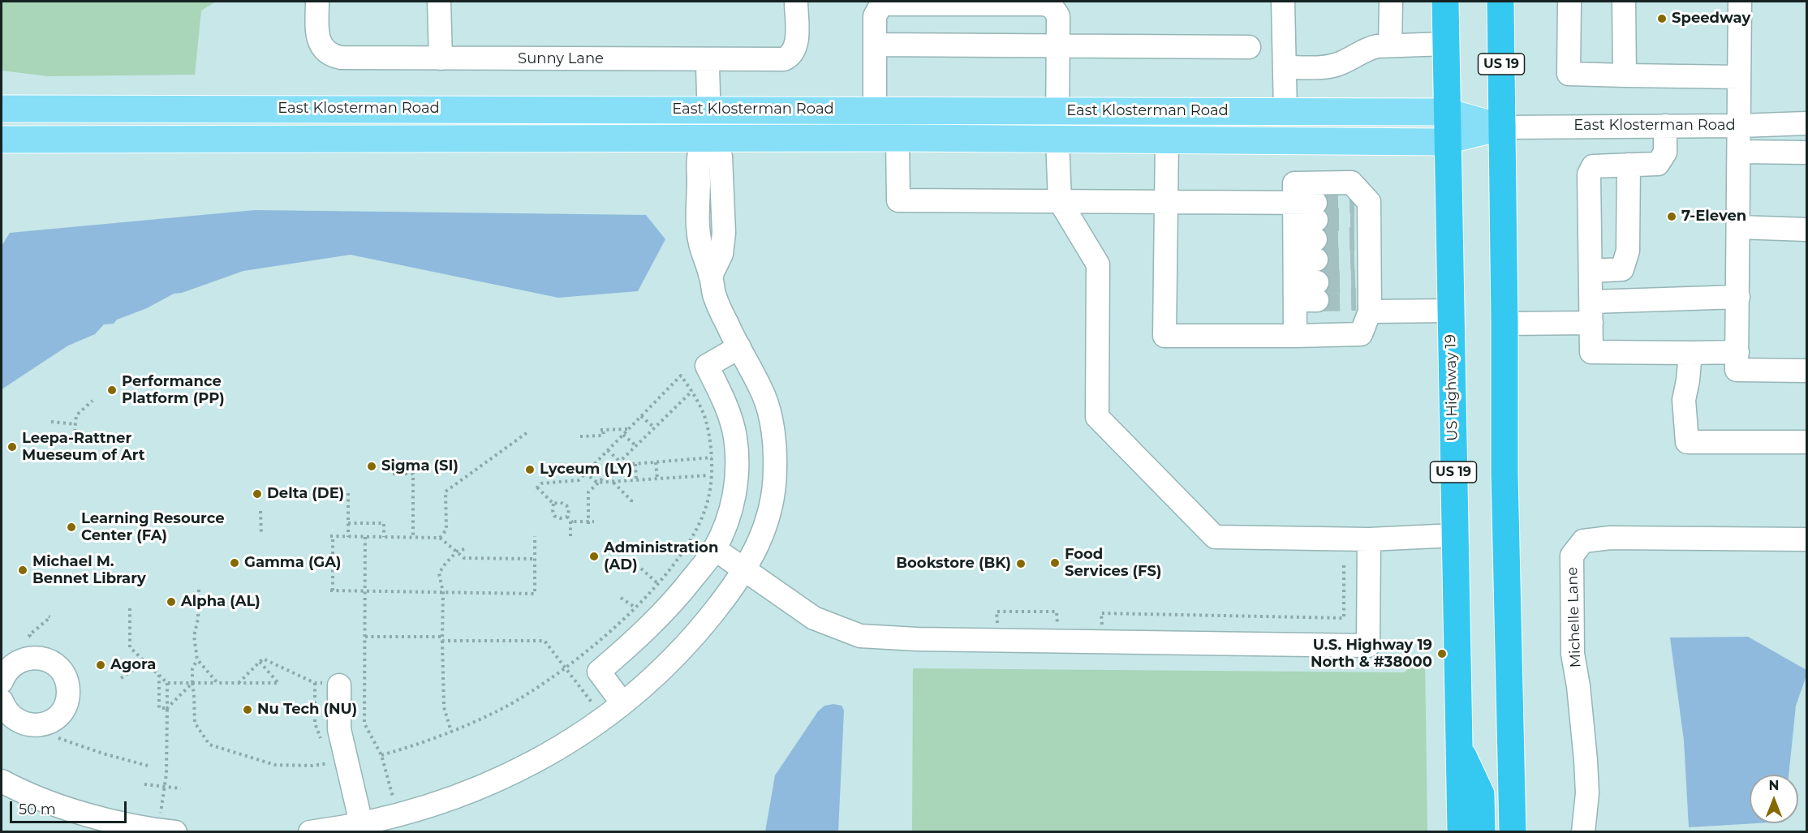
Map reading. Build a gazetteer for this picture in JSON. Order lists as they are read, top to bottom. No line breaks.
{"streets":{"highway":["US 19","US Highway 19"],"main road":["East Klosterman Road"],"street":["Sunny Lane","Michelle Lane"]},"crossings":[["US 19","East Klosterman Road"],["East Klosterman Road","US Highway 19"]],"places":["Speedway","7-Eleven","Performance Platform (PP)","Leepa-Rattner Mueseum of Art","Sigma (SI)","Lyceum (LY)","Delta (DE)","Learning Resource Center (FA)","Administration (AD)","Gamma (GA)","Food Services (FS)","Bookstore (BK)","Michael M. Bennet Library","Alpha (AL)","U.S. Highway 19 North & #38000","Agora","Nu Tech (NU)"],"scale_bar":"50 m","north":"top"}
